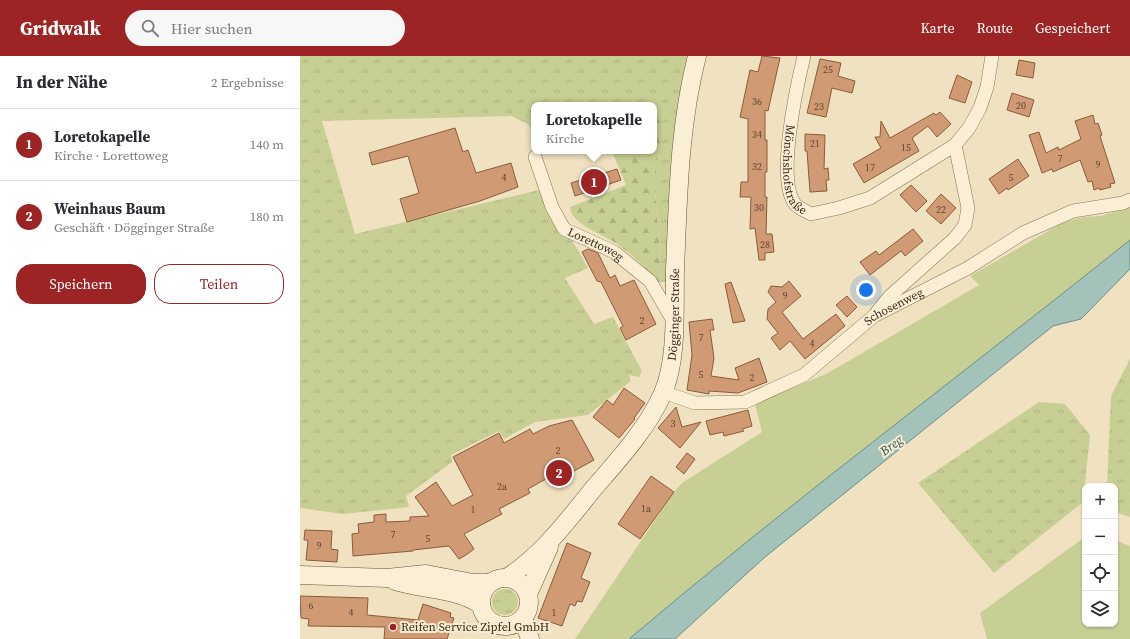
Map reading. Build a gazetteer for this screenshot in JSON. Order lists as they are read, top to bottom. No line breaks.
{"streets":{"main road":["Dögginger Straße"],"street":["Mönchshofstraße","Lorettoweg","Schosenweg"]},"crossings":[["Lorettoweg","Dögginger Straße"],["Schosenweg","Dögginger Straße"]],"water":["Breg"],"places":["Reifen Service Zipfel GmbH"],"house_numbers":["25","36","20","23","34","21","15","7","9","32","17","4","5","30","22","28","9","2","7","4","5","2","3","2","2a","1a","1","7","5","9","6","4","1"],"page":{"header":"Gridwalk","search":"Hier suchen","nav":["Karte","Route","Gespeichert"],"heading":["In der Nähe","2 Ergebnisse"],"popup":["Loretokapelle","Kirche"],"list":[{"mark":"1","name":"Loretokapelle","note":"Kirche · Lorettoweg","value":"140 m"},{"mark":"2","name":"Weinhaus Baum","note":"Geschäft · Dögginger Straße","value":"180 m"}],"pins":["1","2"],"buttons":["Speichern","Teilen"],"map_buttons":["+","−"]}}
